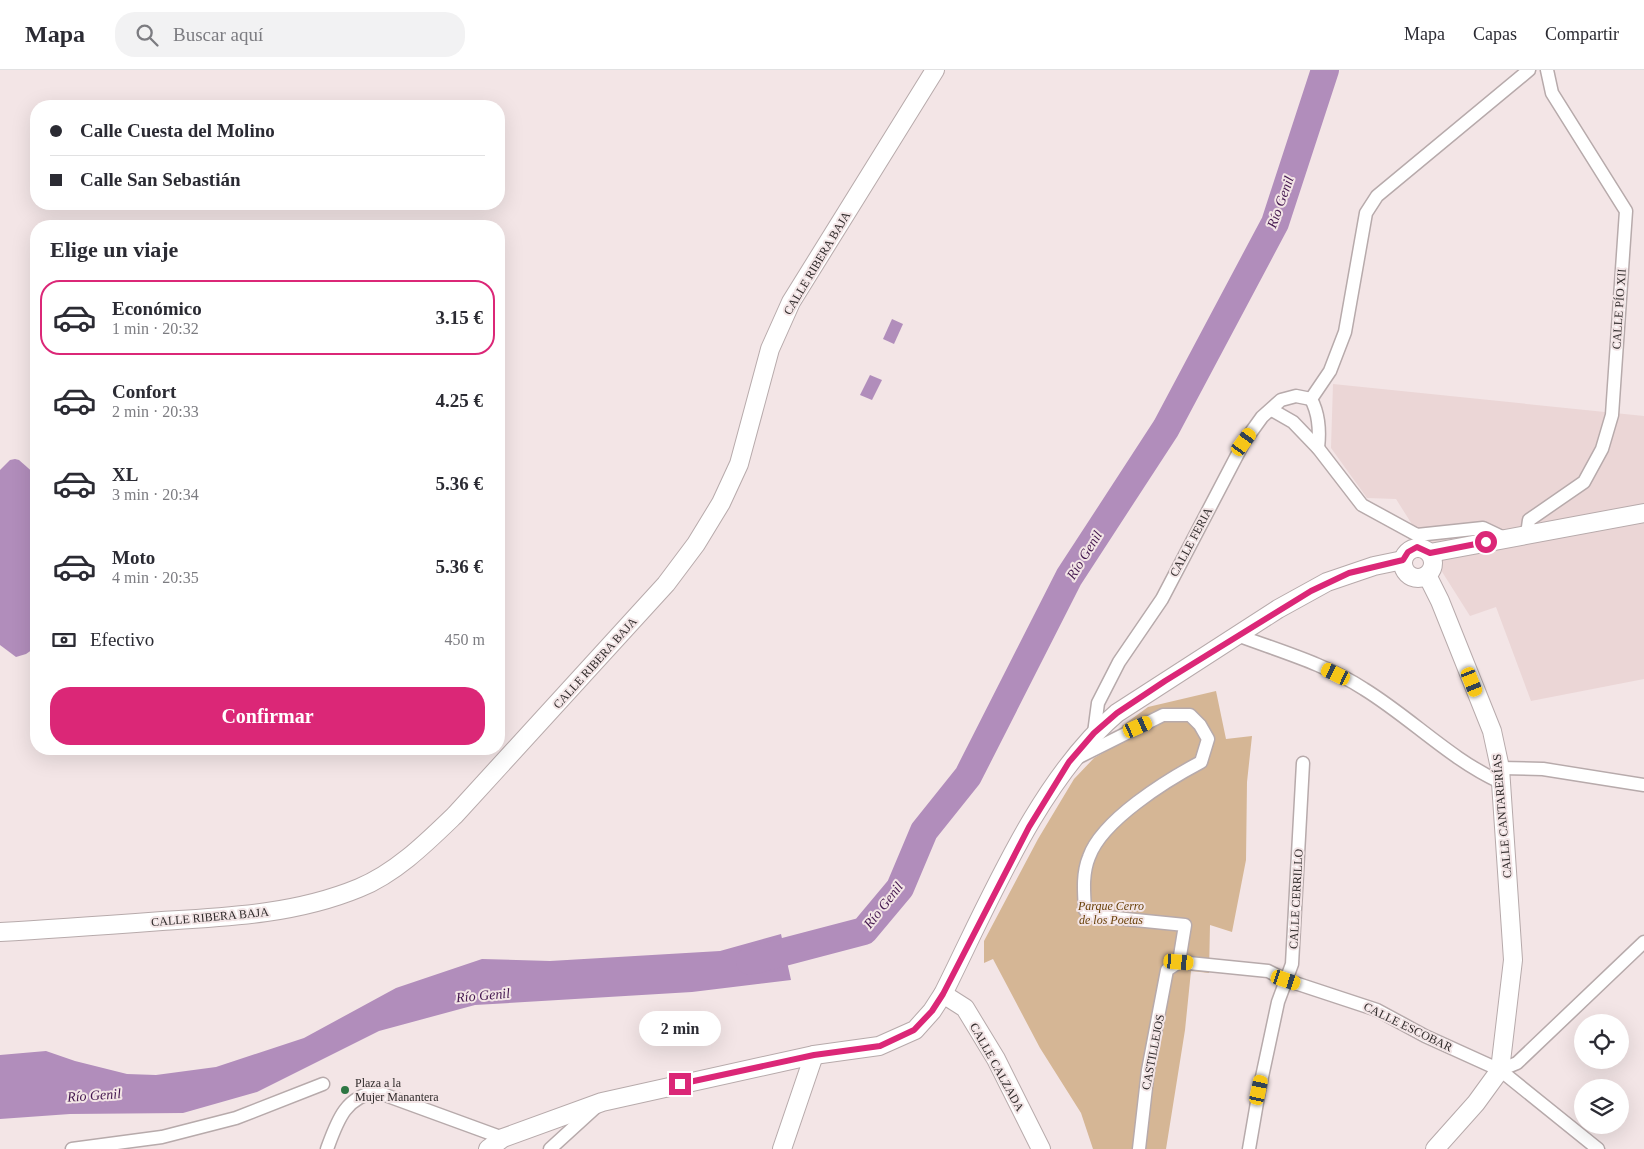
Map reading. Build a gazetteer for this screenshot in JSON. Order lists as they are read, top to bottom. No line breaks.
{"streets":{"street":["CALLE RIBERA BAJA","CALLE PÍO XII","CALLE FERIA","CALLE CANTARERÍAS","CALLE CERRILLO","CALLE ESCOBAR","CASTILLEJOS","CALLE CALZADA"]},"crossings":[["CALLE CANTARERÍAS","CALLE ESCOBAR"],["CALLE CERRILLO","CALLE ESCOBAR"],["CALLE ESCOBAR","CASTILLEJOS"]],"water":["Río Genil"],"parks":["Parque Cerro de los Poetas"],"places":["Plaza a la Mujer Manantera"],"page":{"header":"Mapa","search":"Buscar aquí","nav":["Mapa","Capas","Compartir"],"banner":["Calle Cuesta del Molino","Calle San Sebastián"],"heading":"Elige un viaje","list":[{"name":"Económico","note":"1 min · 20:32","value":"3.15 €"},{"name":"Confort","note":"2 min · 20:33","value":"4.25 €"},{"name":"XL","note":"3 min · 20:34","value":"5.36 €"},{"name":"Moto","note":"4 min · 20:35","value":"5.36 €"}],"pay":["Efectivo","450 m"],"buttons":"Confirmar","bubble":"2 min"}}
